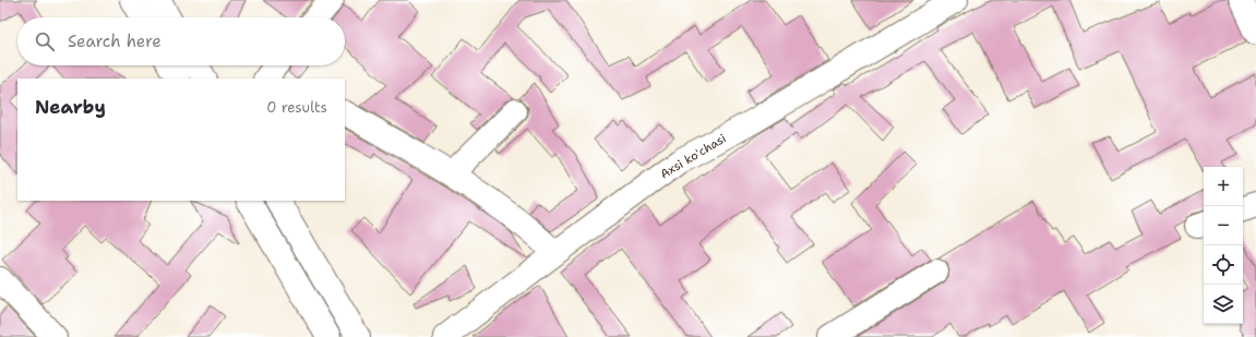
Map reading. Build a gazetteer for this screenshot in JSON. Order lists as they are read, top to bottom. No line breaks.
{"streets":{"main road":["Axsi koʻchasi"]},"page":{"search":"Search here","heading":["Nearby","0 results"],"map_buttons":["+","−"]}}
